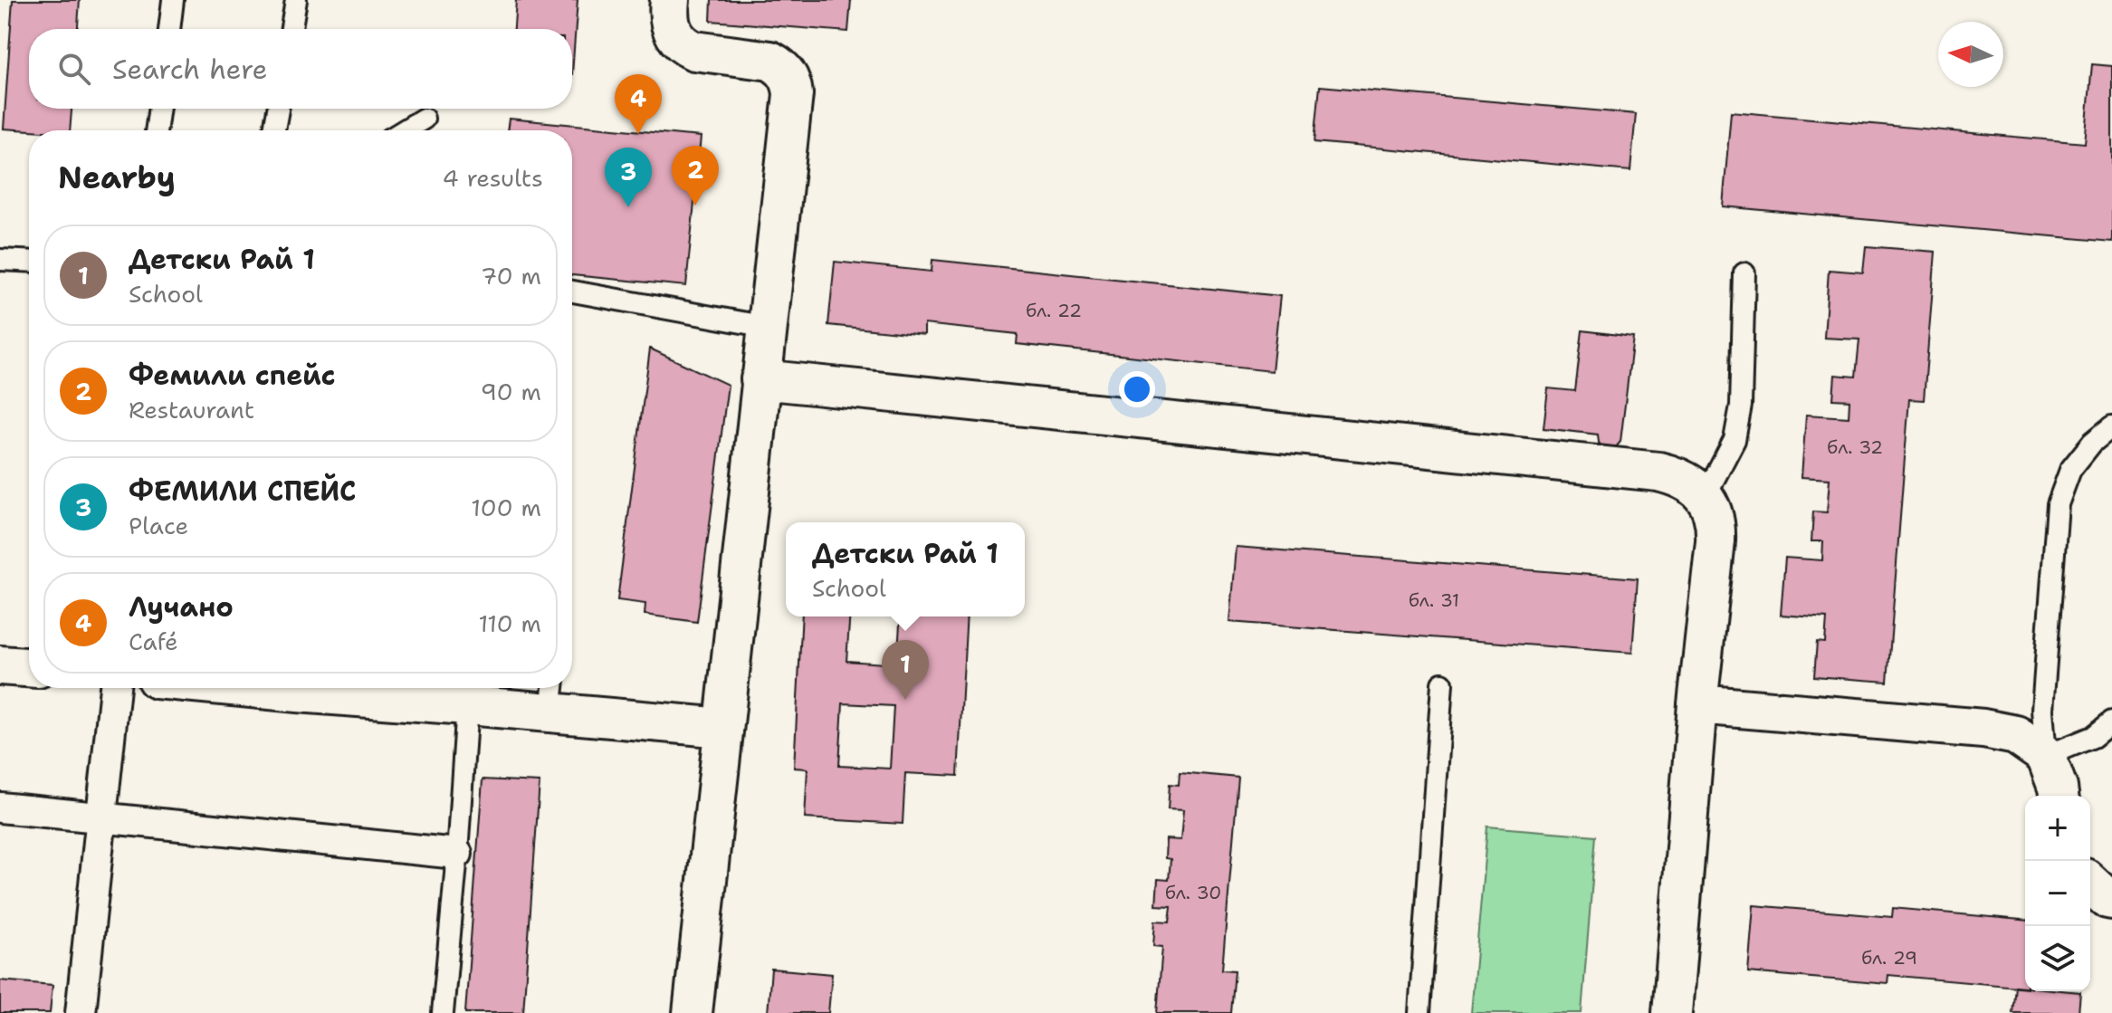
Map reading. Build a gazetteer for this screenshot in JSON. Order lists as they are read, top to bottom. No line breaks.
{"house_numbers":["бл. 22","бл. 32","бл. 31","бл. 30","бл. 29"],"north":"left","page":{"search":"Search here","pins":["4","2","3","1"],"heading":["Nearby","4 results"],"list":[{"mark":"1","name":"Детски Рай 1","note":"School","value":"70 m"},{"mark":"2","name":"Фемили спейс","note":"Restaurant","value":"90 m"},{"mark":"3","name":"ФЕМИЛИ СПЕЙС","note":"Place","value":"100 m"},{"mark":"4","name":"Лучано","note":"Café","value":"110 m"}],"popup":["Детски Рай 1","School"],"map_buttons":["+","−"]}}
